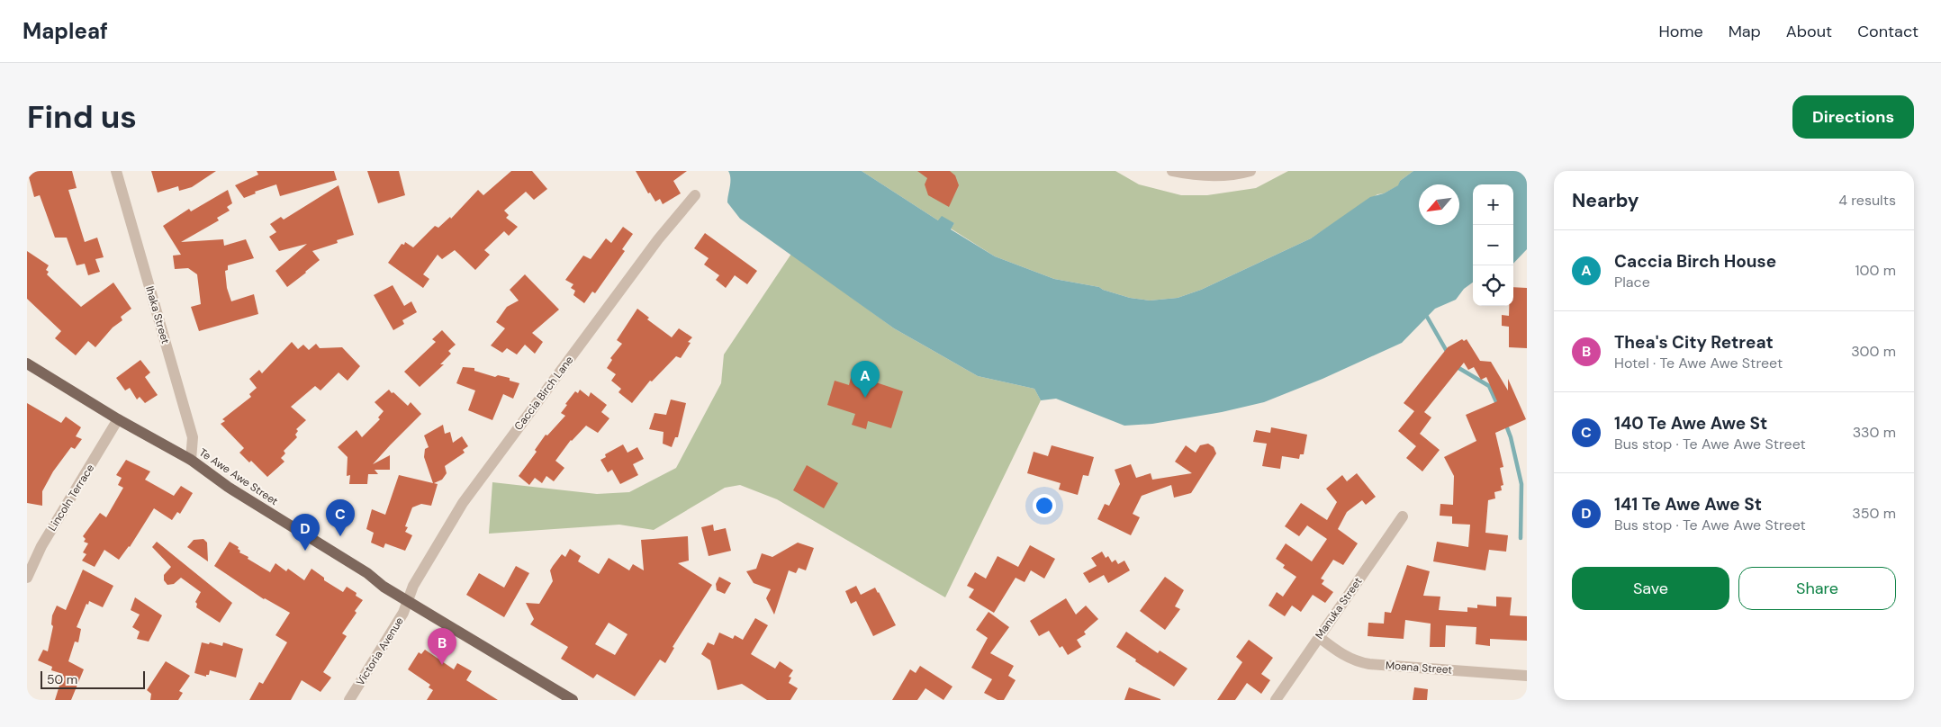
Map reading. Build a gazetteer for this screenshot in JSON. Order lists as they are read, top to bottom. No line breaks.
{"streets":{"main road":["Te Awe Awe Street"],"street":["Ihaka Street","Caccia Birch Lane","Lincoln Terrace","Manuka Street","Victoria Avenue","Moana Street"]},"crossings":[["Ihaka Street","Te Awe Awe Street"],["Caccia Birch Lane","Te Awe Awe Street"],["Caccia Birch Lane","Victoria Avenue"],["Te Awe Awe Street","Lincoln Terrace"],["Te Awe Awe Street","Victoria Avenue"],["Manuka Street","Moana Street"]],"scale_bar":"50 m","north":"bottom left","page":{"header":"Mapleaf","nav":["Home","Map","About","Contact"],"buttons":["Directions",["Save","Share"]],"title":"Find us","heading":["Nearby","4 results"],"map_buttons":["+","−"],"list":[{"mark":"A","name":"Caccia Birch House","note":"Place","value":"100 m"},{"mark":"B","name":"Thea's City Retreat","note":"Hotel · Te Awe Awe Street","value":"300 m"},{"mark":"C","name":"140 Te Awe Awe St","note":"Bus stop · Te Awe Awe Street","value":"330 m"},{"mark":"D","name":"141 Te Awe Awe St","note":"Bus stop · Te Awe Awe Street","value":"350 m"}],"pins":["A","C","D","B"],"scale":"50 m"}}
